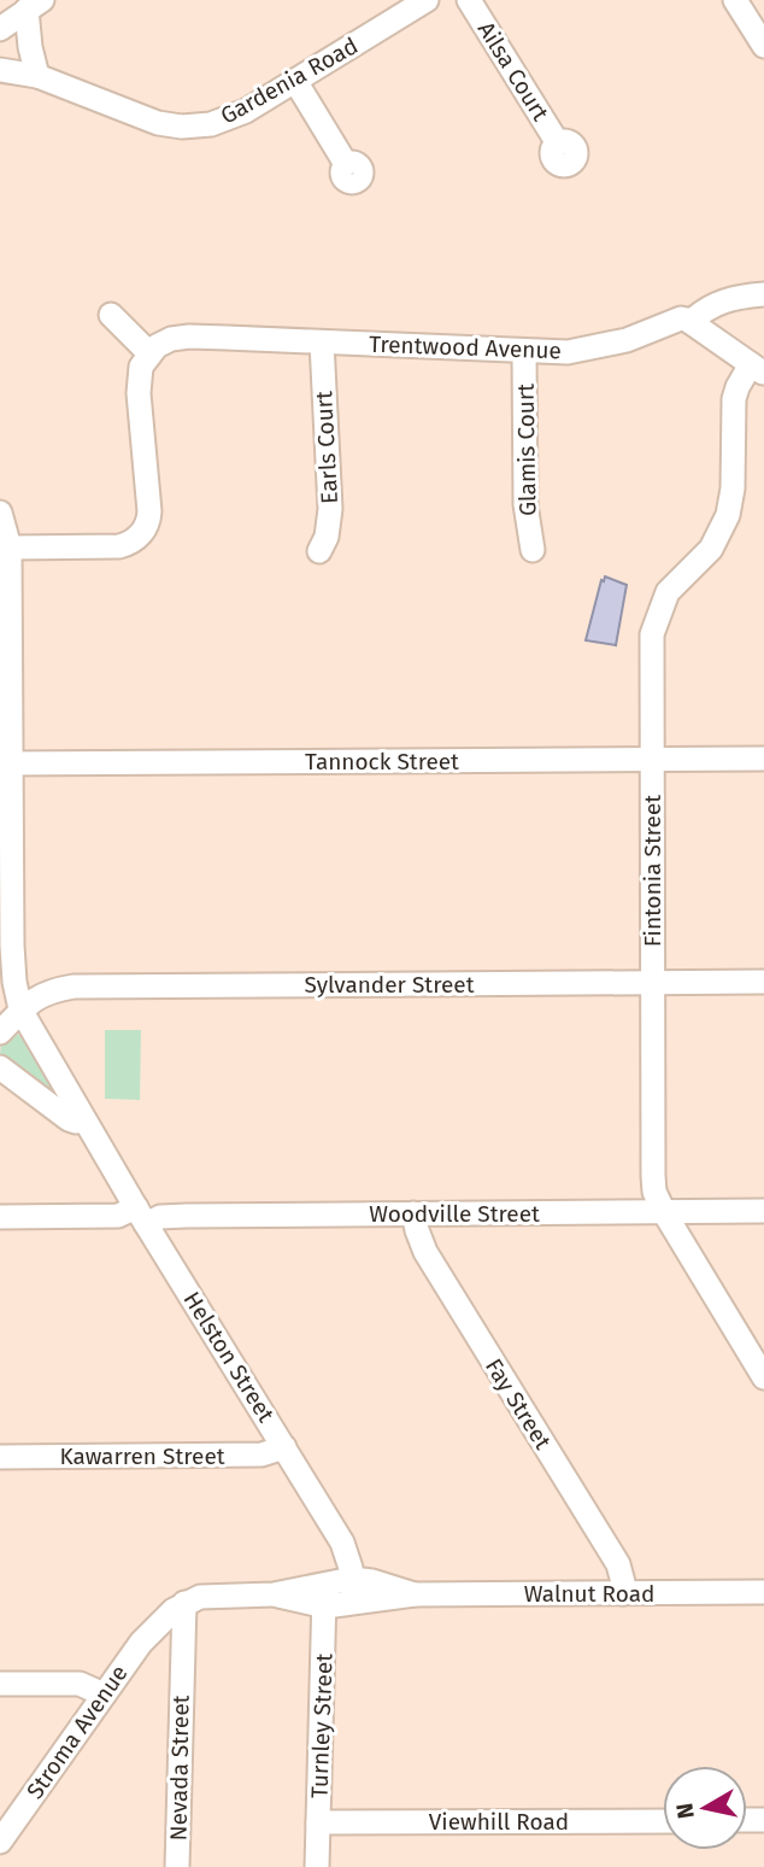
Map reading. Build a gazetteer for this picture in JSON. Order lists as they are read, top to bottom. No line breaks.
{"streets":{"street":["Ailsa Court","Gardenia Road","Trentwood Avenue","Earls Court","Glamis Court","Tannock Street","Fintonia Street","Sylvander Street","Woodville Street","Helston Street","Fay Street","Kawarren Street","Walnut Road","Turnley Street","Stroma Avenue","Nevada Street","Viewhill Road"]},"crossings":[["Trentwood Avenue","Earls Court"],["Trentwood Avenue","Glamis Court"],["Tannock Street","Fintonia Street"],["Tannock Street","Helston Street"],["Fintonia Street","Sylvander Street"],["Fintonia Street","Woodville Street"],["Sylvander Street","Helston Street"],["Woodville Street","Helston Street"],["Woodville Street","Fay Street"],["Helston Street","Kawarren Street"],["Helston Street","Walnut Road"],["Fay Street","Walnut Road"],["Walnut Road","Turnley Street"],["Walnut Road","Stroma Avenue"],["Walnut Road","Nevada Street"],["Turnley Street","Viewhill Road"],["Stroma Avenue","Nevada Street"]],"north":"left"}
